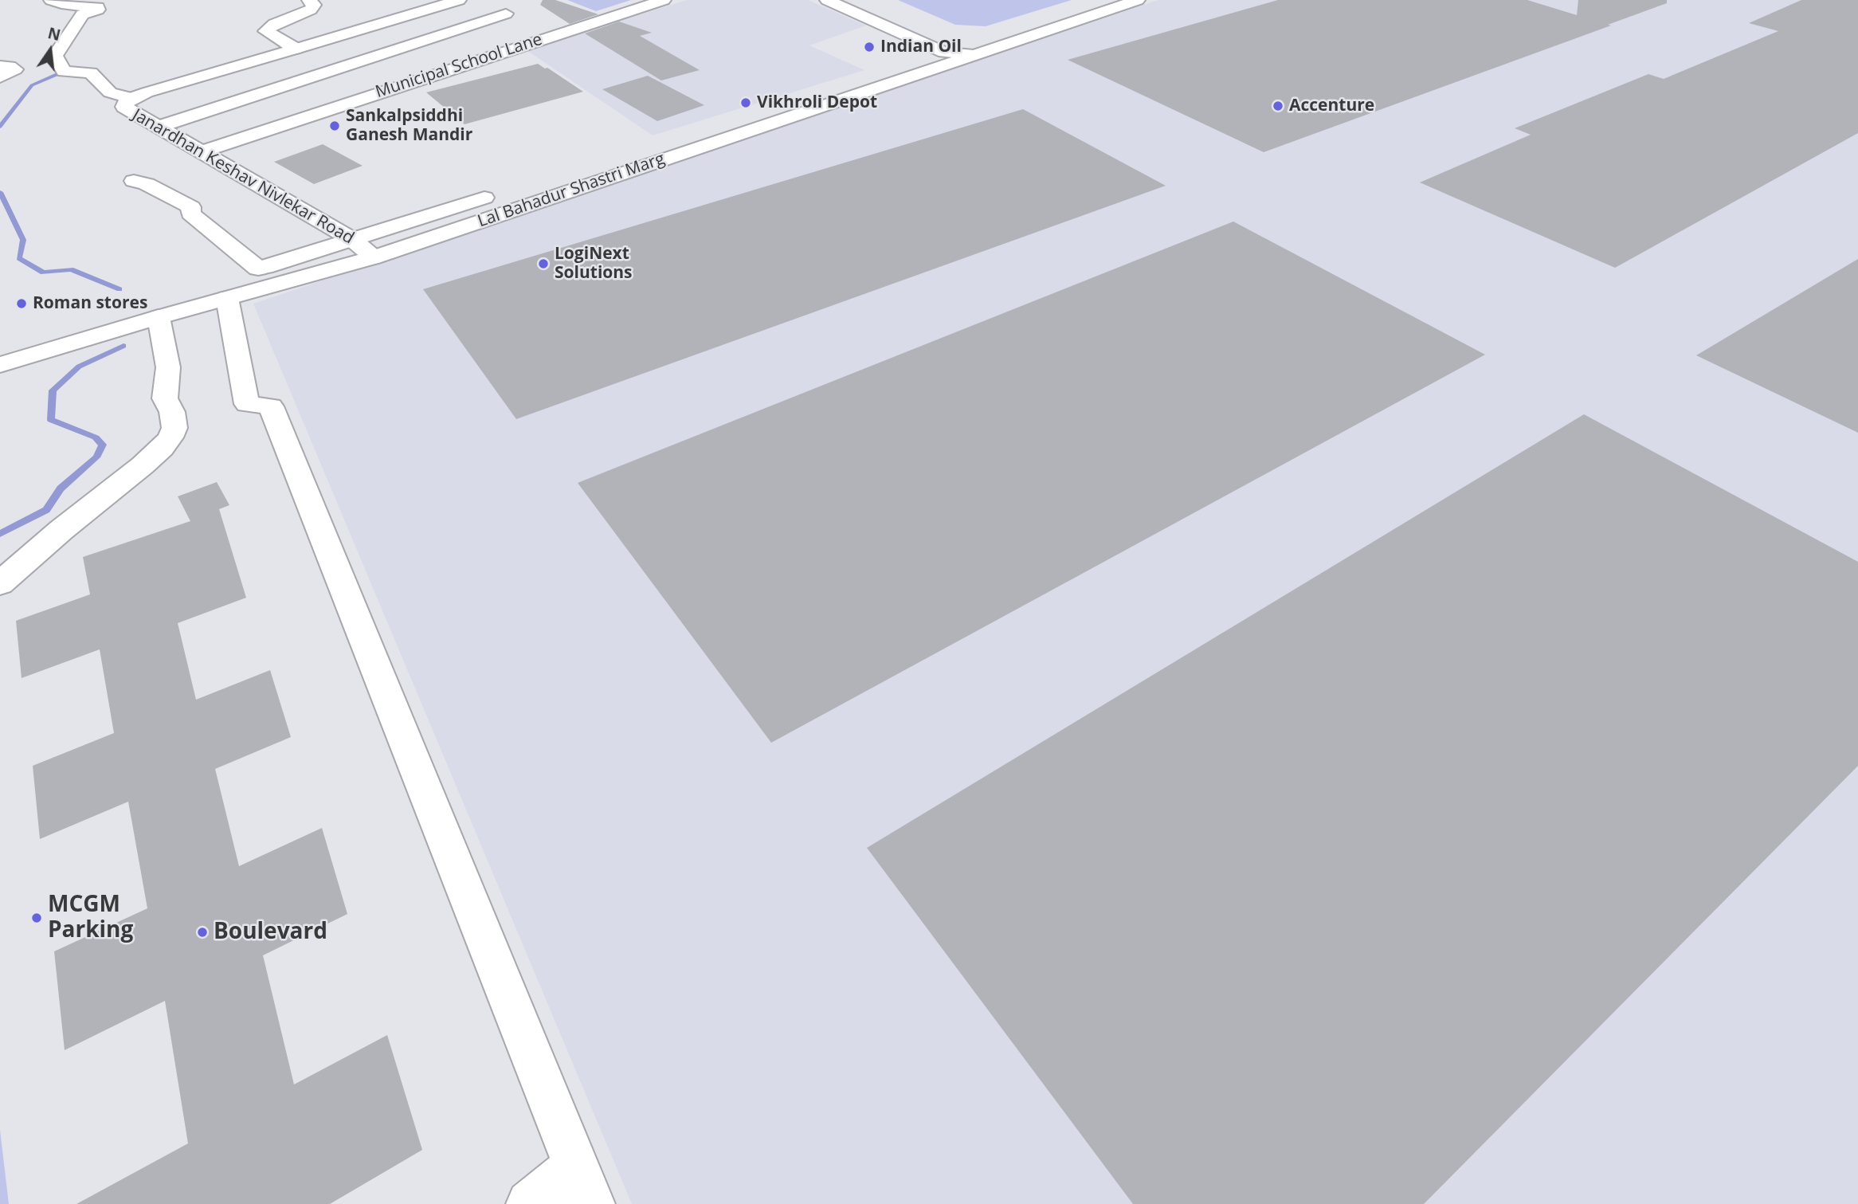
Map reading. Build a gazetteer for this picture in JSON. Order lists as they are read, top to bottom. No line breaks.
{"streets":{"street":["Municipal School Lane","Janardhan Keshav Nivlekar Road","Lal Bahadur Shastri Marg"]},"crossings":[["Municipal School Lane","Janardhan Keshav Nivlekar Road"],["Janardhan Keshav Nivlekar Road","Lal Bahadur Shastri Marg"]],"places":["Indian Oil","Vikhroli Depot","Accenture","Sankalpsiddhi Ganesh Mandir","LogiNext Solutions","Roman stores","MCGM Parking","Boulevard"],"north":"top"}
